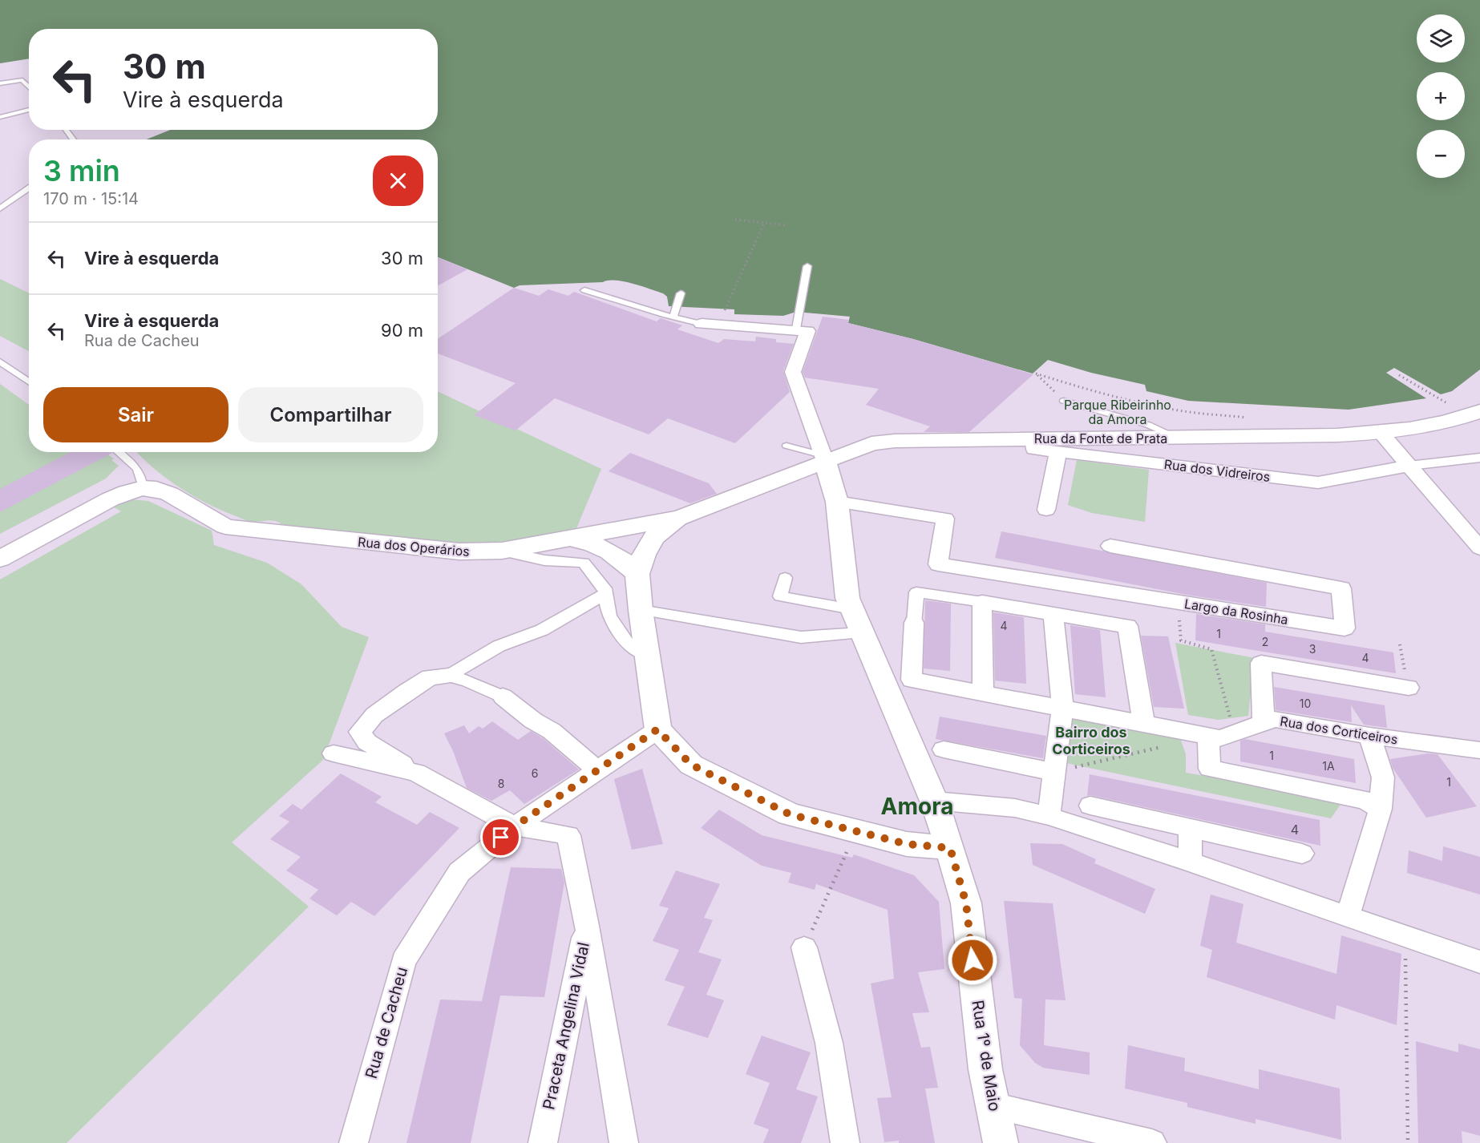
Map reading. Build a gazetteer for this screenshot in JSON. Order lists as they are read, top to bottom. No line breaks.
{"streets":{"street":["Rua da Fonte de Prata","Rua dos Vidreiros","Rua dos Operários","Largo da Rosinha","Rua dos Corticeiros","Rua de Cacheu","Praceta Angelina Vidal","Rua 1º de Maio"]},"crossings":[["Rua da Fonte de Prata","Rua dos Vidreiros"],["Rua da Fonte de Prata","Rua dos Operários"],["Rua da Fonte de Prata","Rua 1º de Maio"],["Rua dos Operários","Rua 1º de Maio"],["Largo da Rosinha","Rua 1º de Maio"]],"districts":["Bairro dos Corticeiros","Amora"],"parks":["Parque Ribeirinho da Amora"],"house_numbers":["4","1","2","3","4","10","1","1A","6","1","8","4"],"page":{"map_buttons":["+","−"],"turn":["30 m","Vire à esquerda"],"heading":["3 min","170 m · 15:14"],"list":[{"name":"Vire à esquerda","value":"30 m"},{"name":"Vire à esquerda","note":"Rua de Cacheu","value":"90 m"}],"buttons":["Sair","Compartilhar"]}}
